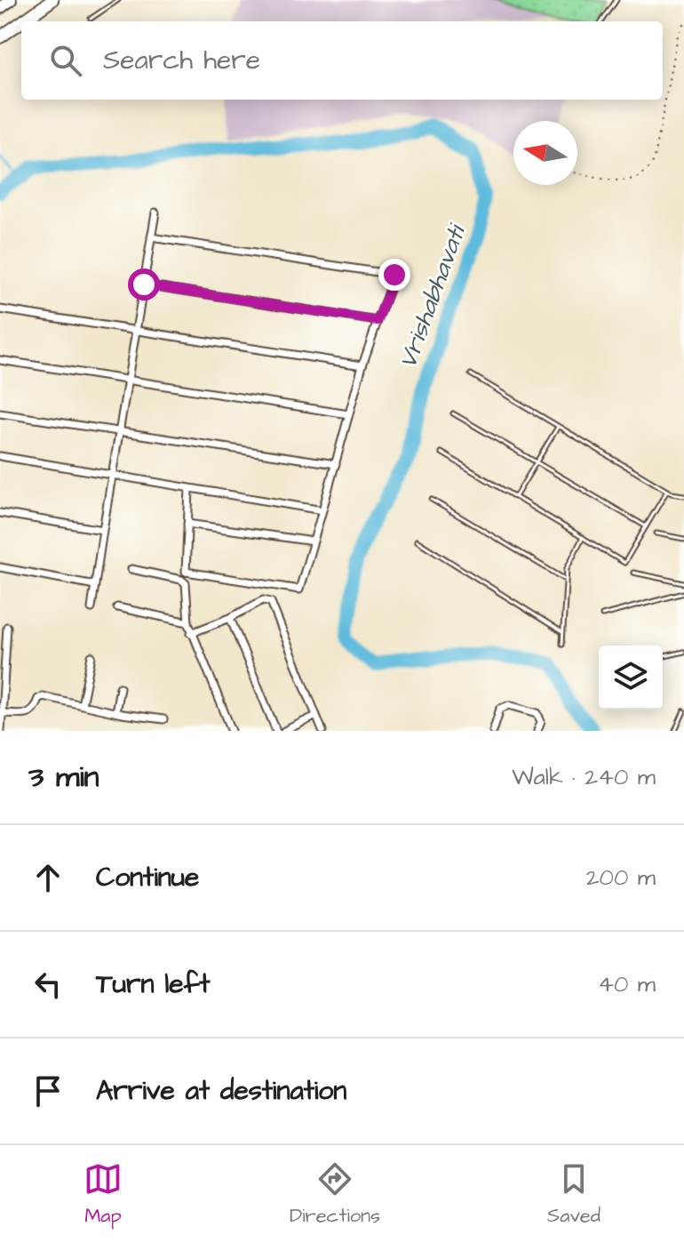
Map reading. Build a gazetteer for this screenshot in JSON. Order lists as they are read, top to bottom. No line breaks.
{"water":["Vrishabhavati"],"north":"left","page":{"search":"Search here","heading":["3 min","Walk · 240 m"],"list":[["Continue","200 m"],["Turn left","40 m"],"Arrive at destination"],"nav":["Map","Directions","Saved"]}}
